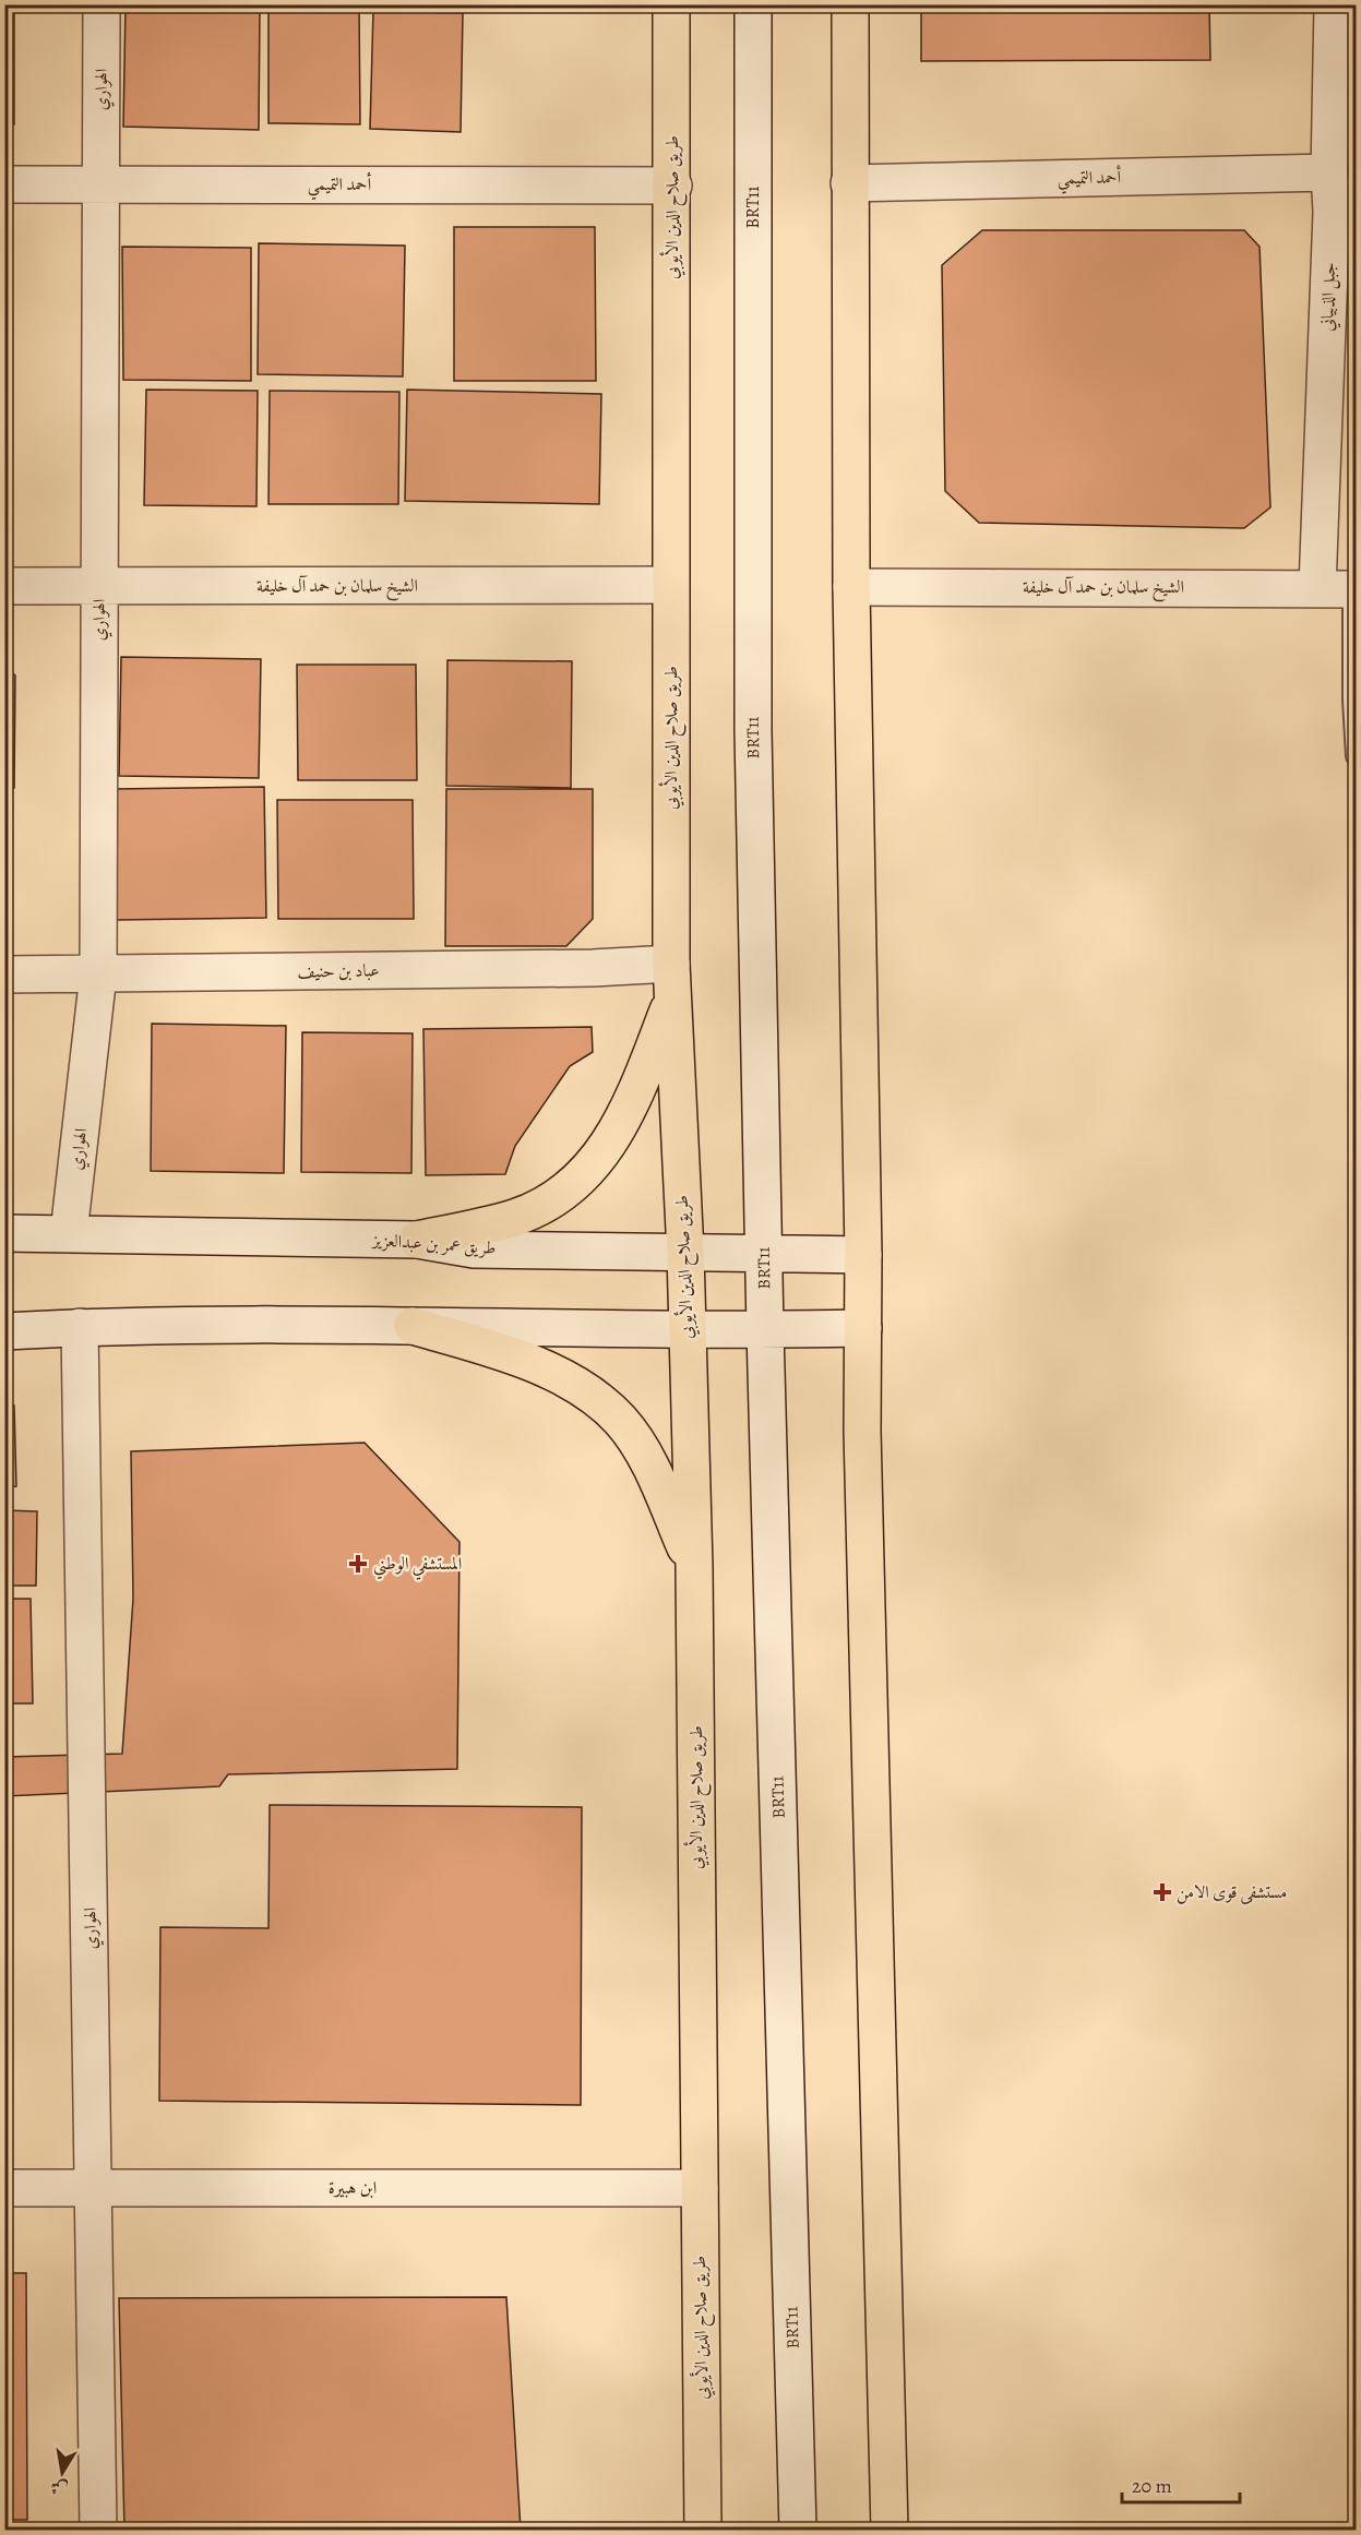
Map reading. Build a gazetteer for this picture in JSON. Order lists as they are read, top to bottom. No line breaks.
{"streets":{"main road":["طريق صلاح الدين الأيوبي"],"street":["الهواري","أحمد التميمي","BRT11","جبل الذبياني","الشيخ سلمان بن حمد آل خليفة","عباد بن حنيف","طريق عمر بن عبدالعزيز","ابن هبيرة"]},"crossings":[["الهواري","أحمد التميمي"],["الهواري","الشيخ سلمان بن حمد آل خليفة"],["الهواري","عباد بن حنيف"],["الهواري","طريق عمر بن عبدالعزيز"],["الهواري","ابن هبيرة"],["أحمد التميمي","طريق صلاح الدين الأيوبي"],["أحمد التميمي","جبل الذبياني"],["طريق صلاح الدين الأيوبي","الشيخ سلمان بن حمد آل خليفة"],["طريق صلاح الدين الأيوبي","عباد بن حنيف"],["طريق صلاح الدين الأيوبي","طريق عمر بن عبدالعزيز"],["طريق صلاح الدين الأيوبي","ابن هبيرة"],["BRT11","طريق عمر بن عبدالعزيز"],["جبل الذبياني","الشيخ سلمان بن حمد آل خليفة"]],"places":{"health":["المستشفي الوطني","مستشفى قوى الامن"]},"scale_bar":"20 m","north":"bottom"}
